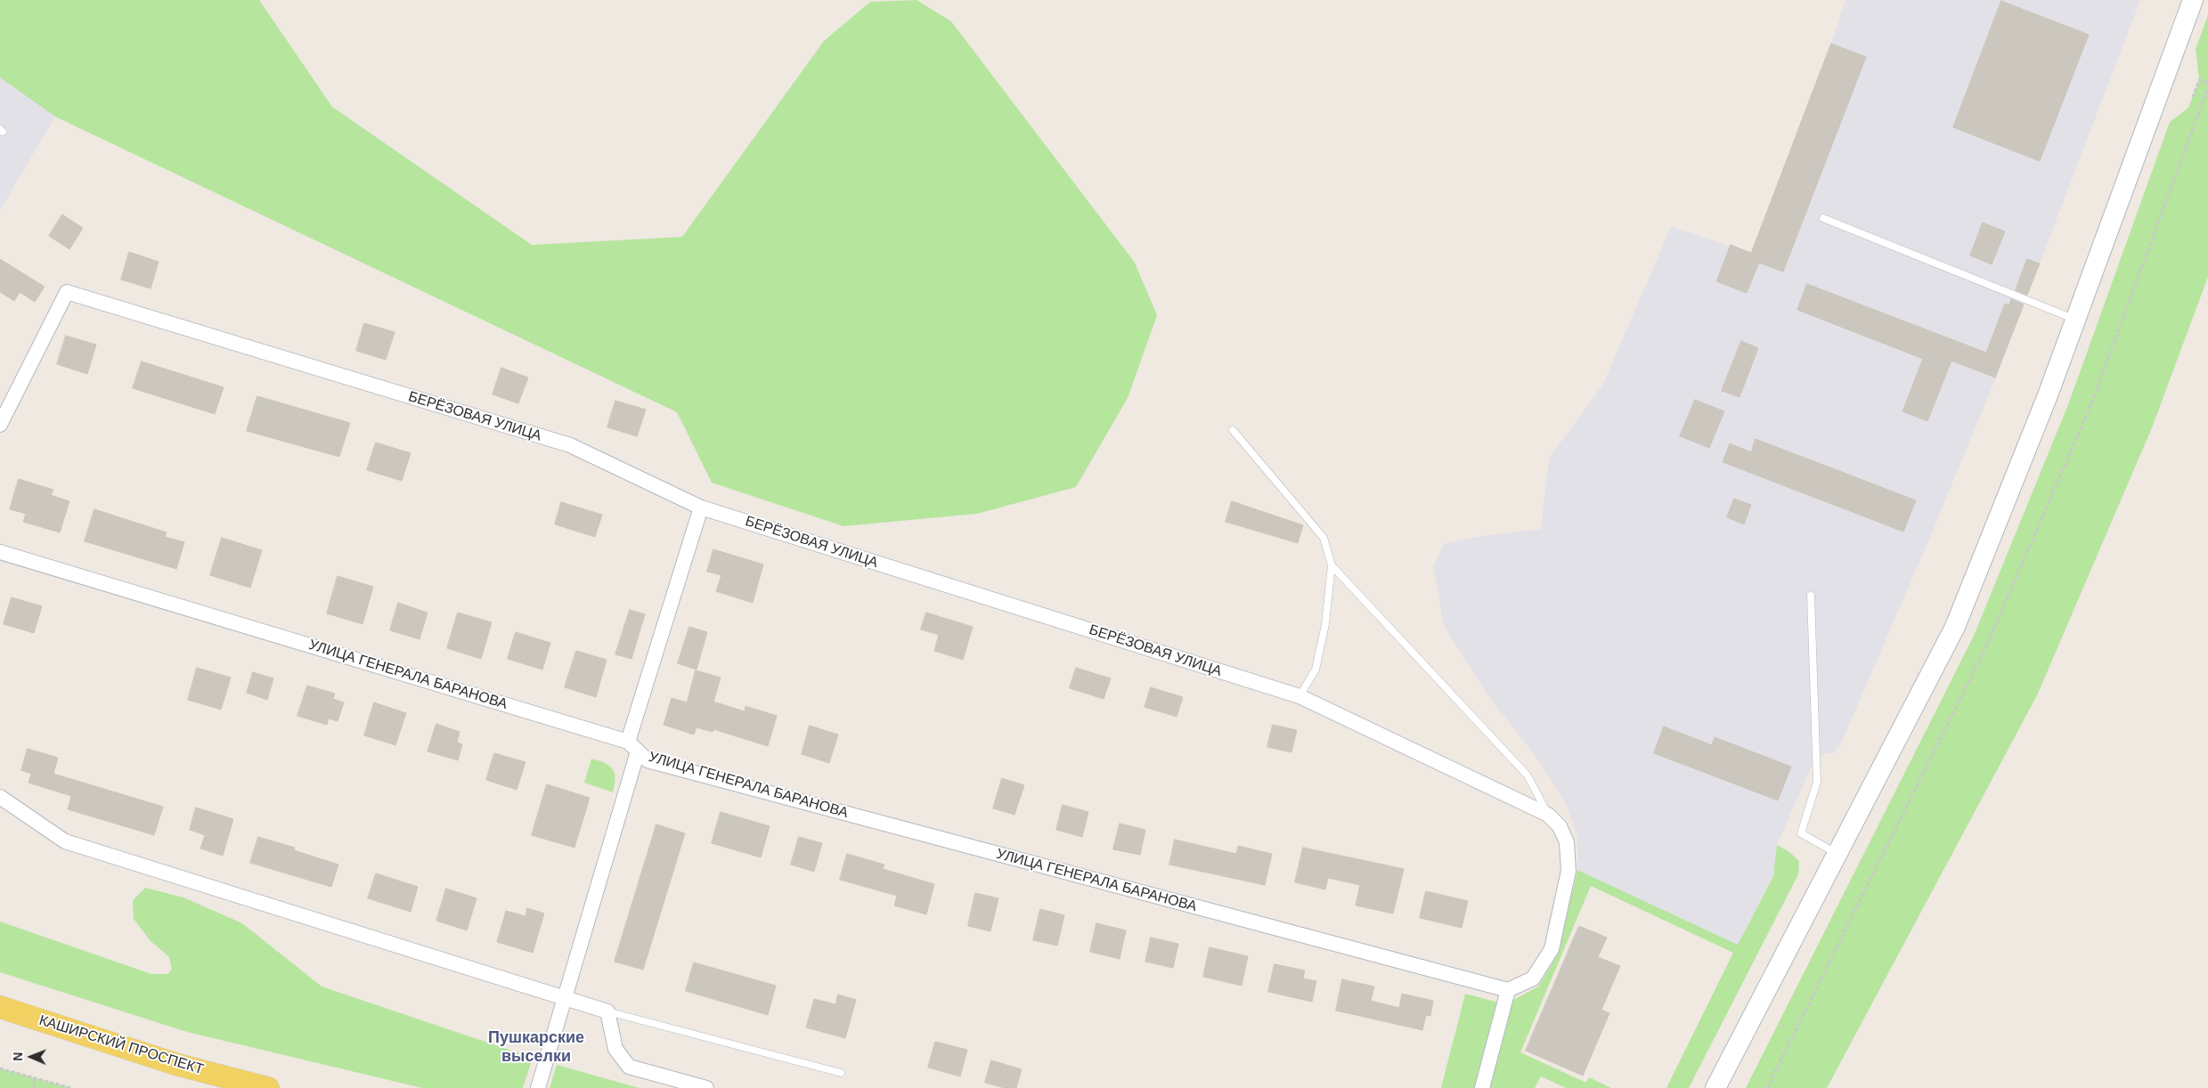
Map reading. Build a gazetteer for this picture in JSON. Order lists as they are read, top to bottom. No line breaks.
{"streets":{"main road":["КАШИРСКИЙ ПРОСПЕКТ"],"street":["БЕРЁЗОВАЯ УЛИЦА","УЛИЦА ГЕНЕРАЛА БАРАНОВА"]},"districts":["Пушкарские выселки"],"north":"left"}
